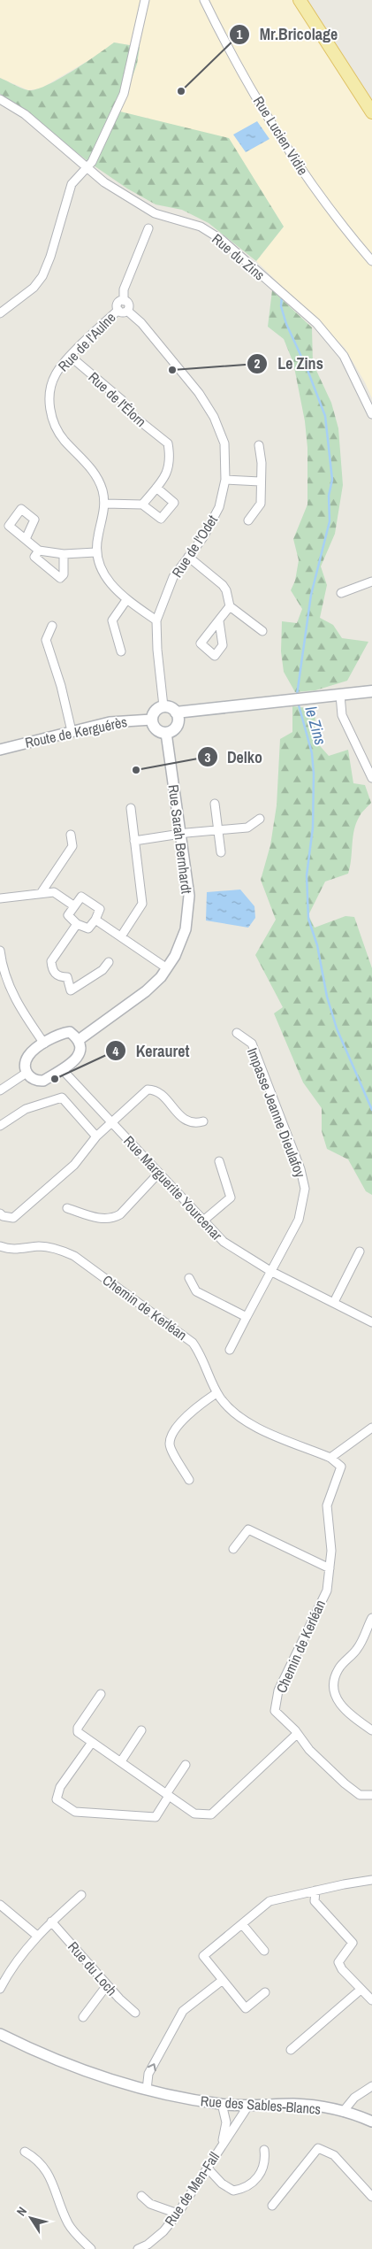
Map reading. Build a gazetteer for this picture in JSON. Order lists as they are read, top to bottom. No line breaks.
{"streets":{"street":["Rue Lucien Vidie","Rue du Zins","Rue de l'Aulne","Rue de l'Élorn","Rue de l'Odet","Route de Kerguérès","Rue Sarah Bernhardt","Impasse Jeanne Dieulafoy","Rue Marguerite Yourcenar","Chemin de Kerléan","Rue du Loch","Rue des Sables-Blancs","Rue de Men-Fall"]},"crossings":[["Rue de l'Aulne","Rue de l'Élorn"],["Rue de l'Aulne","Rue de l'Odet"],["Rue de l'Odet","Route de Kerguérès"],["Rue de l'Odet","Rue Sarah Bernhardt"],["Route de Kerguérès","Rue Sarah Bernhardt"],["Impasse Jeanne Dieulafoy","Rue Marguerite Yourcenar"],["Rue des Sables-Blancs","Rue de Men-Fall"]],"water":["le Zins"],"places":["Mr.Bricolage","Le Zins","Delko","Kerauret"],"north":"top left"}
